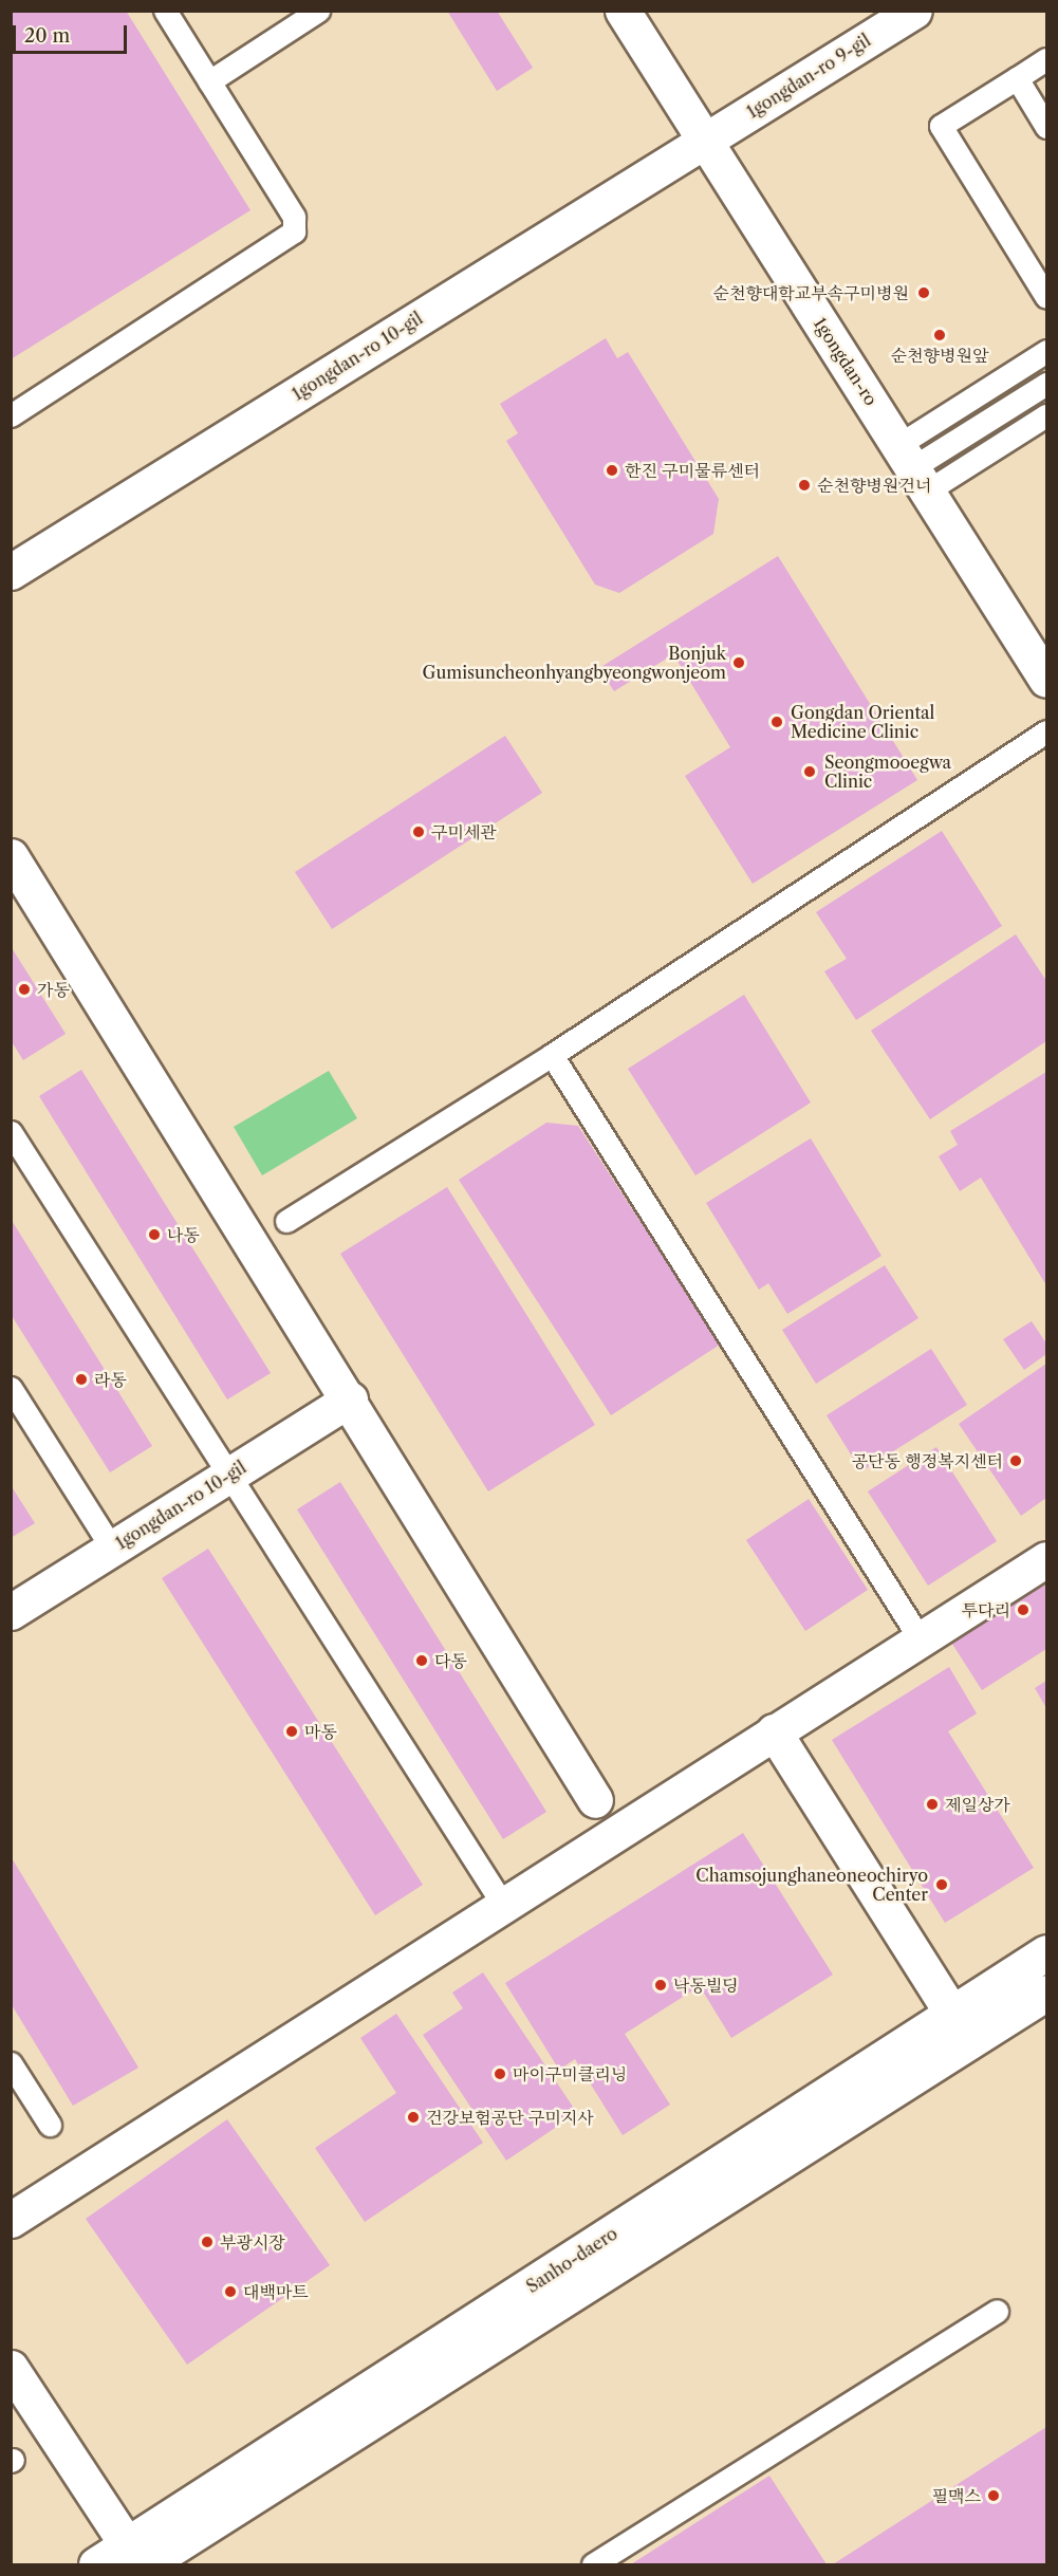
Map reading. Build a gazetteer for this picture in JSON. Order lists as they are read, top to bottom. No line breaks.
{"streets":{"street":["1gongdan-ro 9-gil","1gongdan-ro 10-gil","1gongdan-ro","Sanho-daero"]},"crossings":[["1gongdan-ro 9-gil","1gongdan-ro 10-gil"],["1gongdan-ro 9-gil","1gongdan-ro"],["1gongdan-ro 10-gil","1gongdan-ro"]],"places":["순천향대학교부속구미병원","순천향병원앞","한진 구미물류센터","순천향병원건너","Bonjuk Gumisuncheonhyangbyeongwonjeom","Gongdan Oriental Medicine Clinic","Seongmooegwa Clinic","구미세관","가동","나동","라동","공단동 행정복지센터","투다리","다동","마동","제일상가","Chamsojunghaneoneochiryo Center","낙동빌딩","마이구미클리닝","건강보험공단 구미지사","부광시장","대백마트","필맥스"],"scale_bar":"20 m"}
